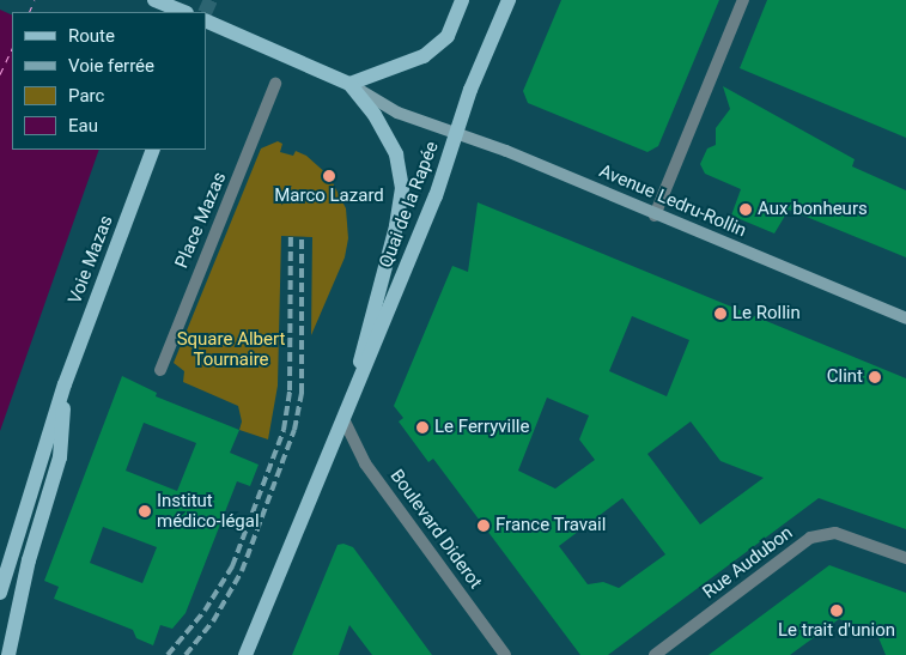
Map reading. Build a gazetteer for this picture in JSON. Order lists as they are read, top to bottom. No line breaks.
{"streets":{"main road":["Avenue Ledru-Rollin","Quai de la Rapée","Voie Mazas"],"street":["Place Mazas","Boulevard Diderot","Rue Audubon"]},"crossings":[["Avenue Ledru-Rollin","Quai de la Rapée"],["Quai de la Rapée","Boulevard Diderot"]],"parks":["Square Albert Tournaire"],"places":["Marco Lazard","Aux bonheurs","Le Rollin","Clint","Le Ferryville","Institut médico-légal","France Travail","Le trait d'union"],"legend":["Route","Voie ferrée","Parc","Eau"]}
